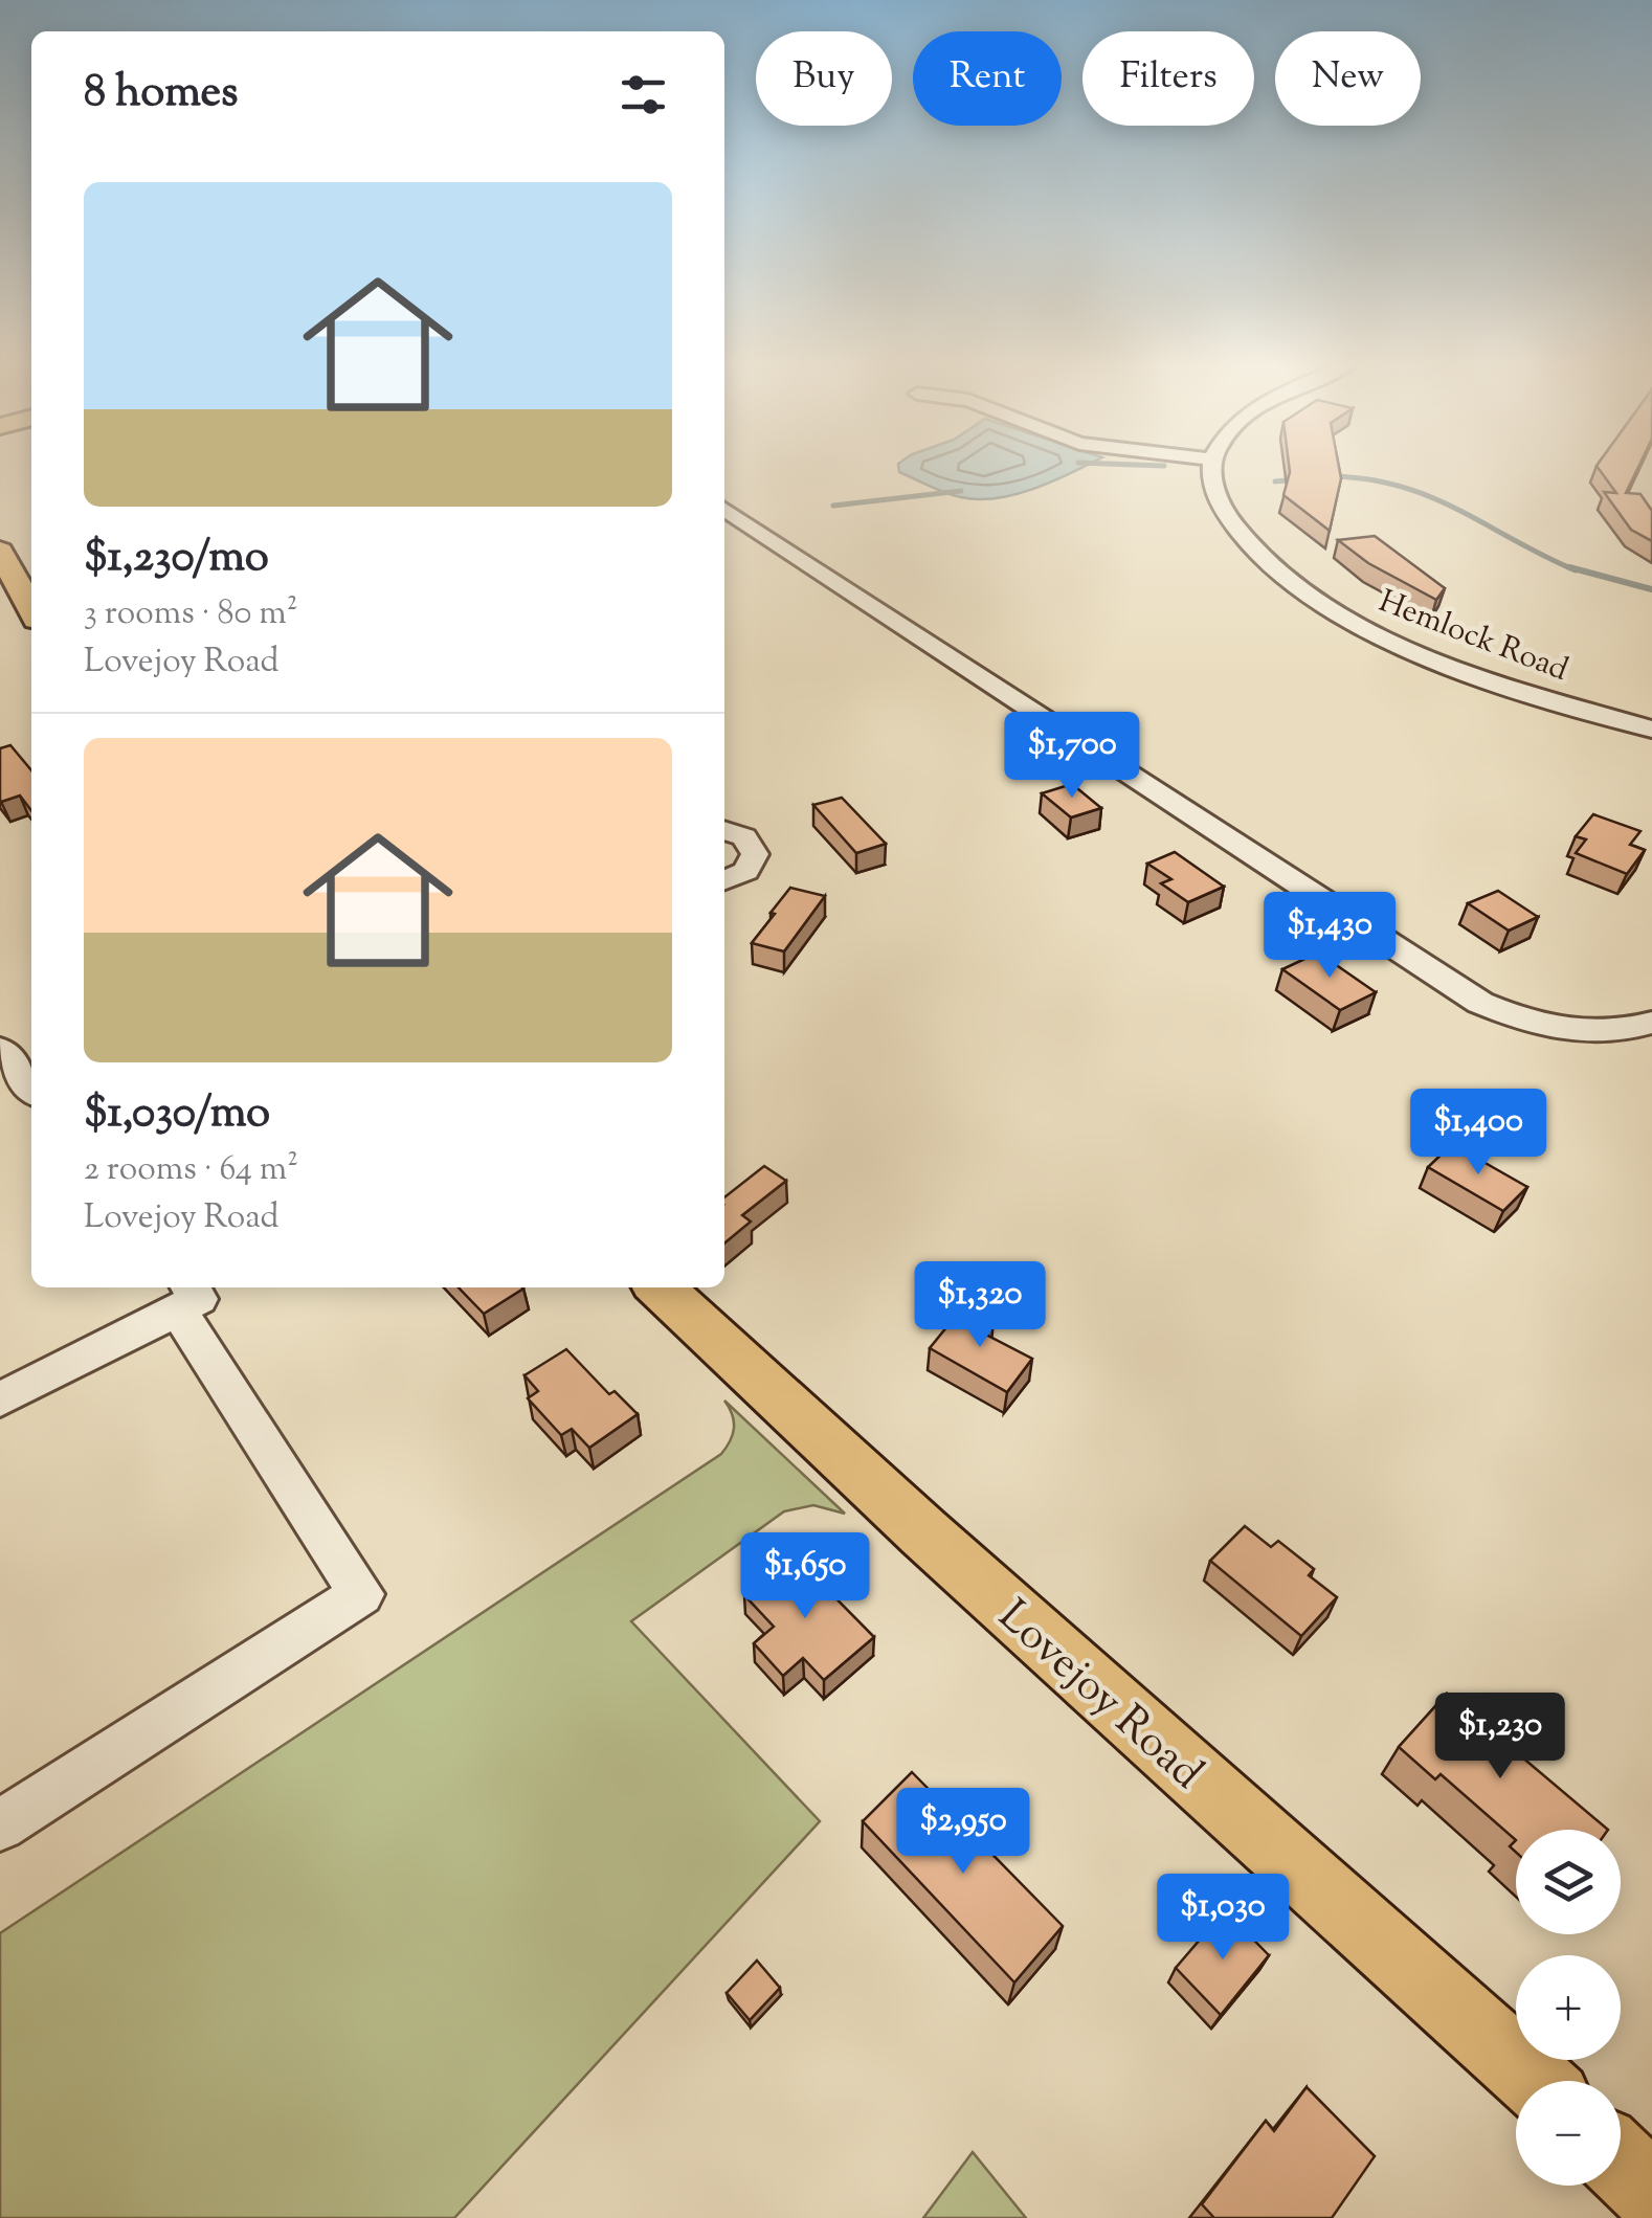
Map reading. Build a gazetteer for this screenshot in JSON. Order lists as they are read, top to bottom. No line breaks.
{"streets":{"main road":["Lovejoy Road"],"street":["Hemlock Road"]},"page":{"chip":["Buy","Rent","Filters","New"],"heading":"8 homes","list":[{"name":"$1,230/mo","note":"3 rooms · 80 m² · Lovejoy Road"},{"name":"$1,030/mo","note":"2 rooms · 64 m² · Lovejoy Road"}],"price":["$1,700","$1,430","$1,400","$1,320","$1,650","$1,230","$2,950","$1,030"],"map_buttons":["+","−"]}}
